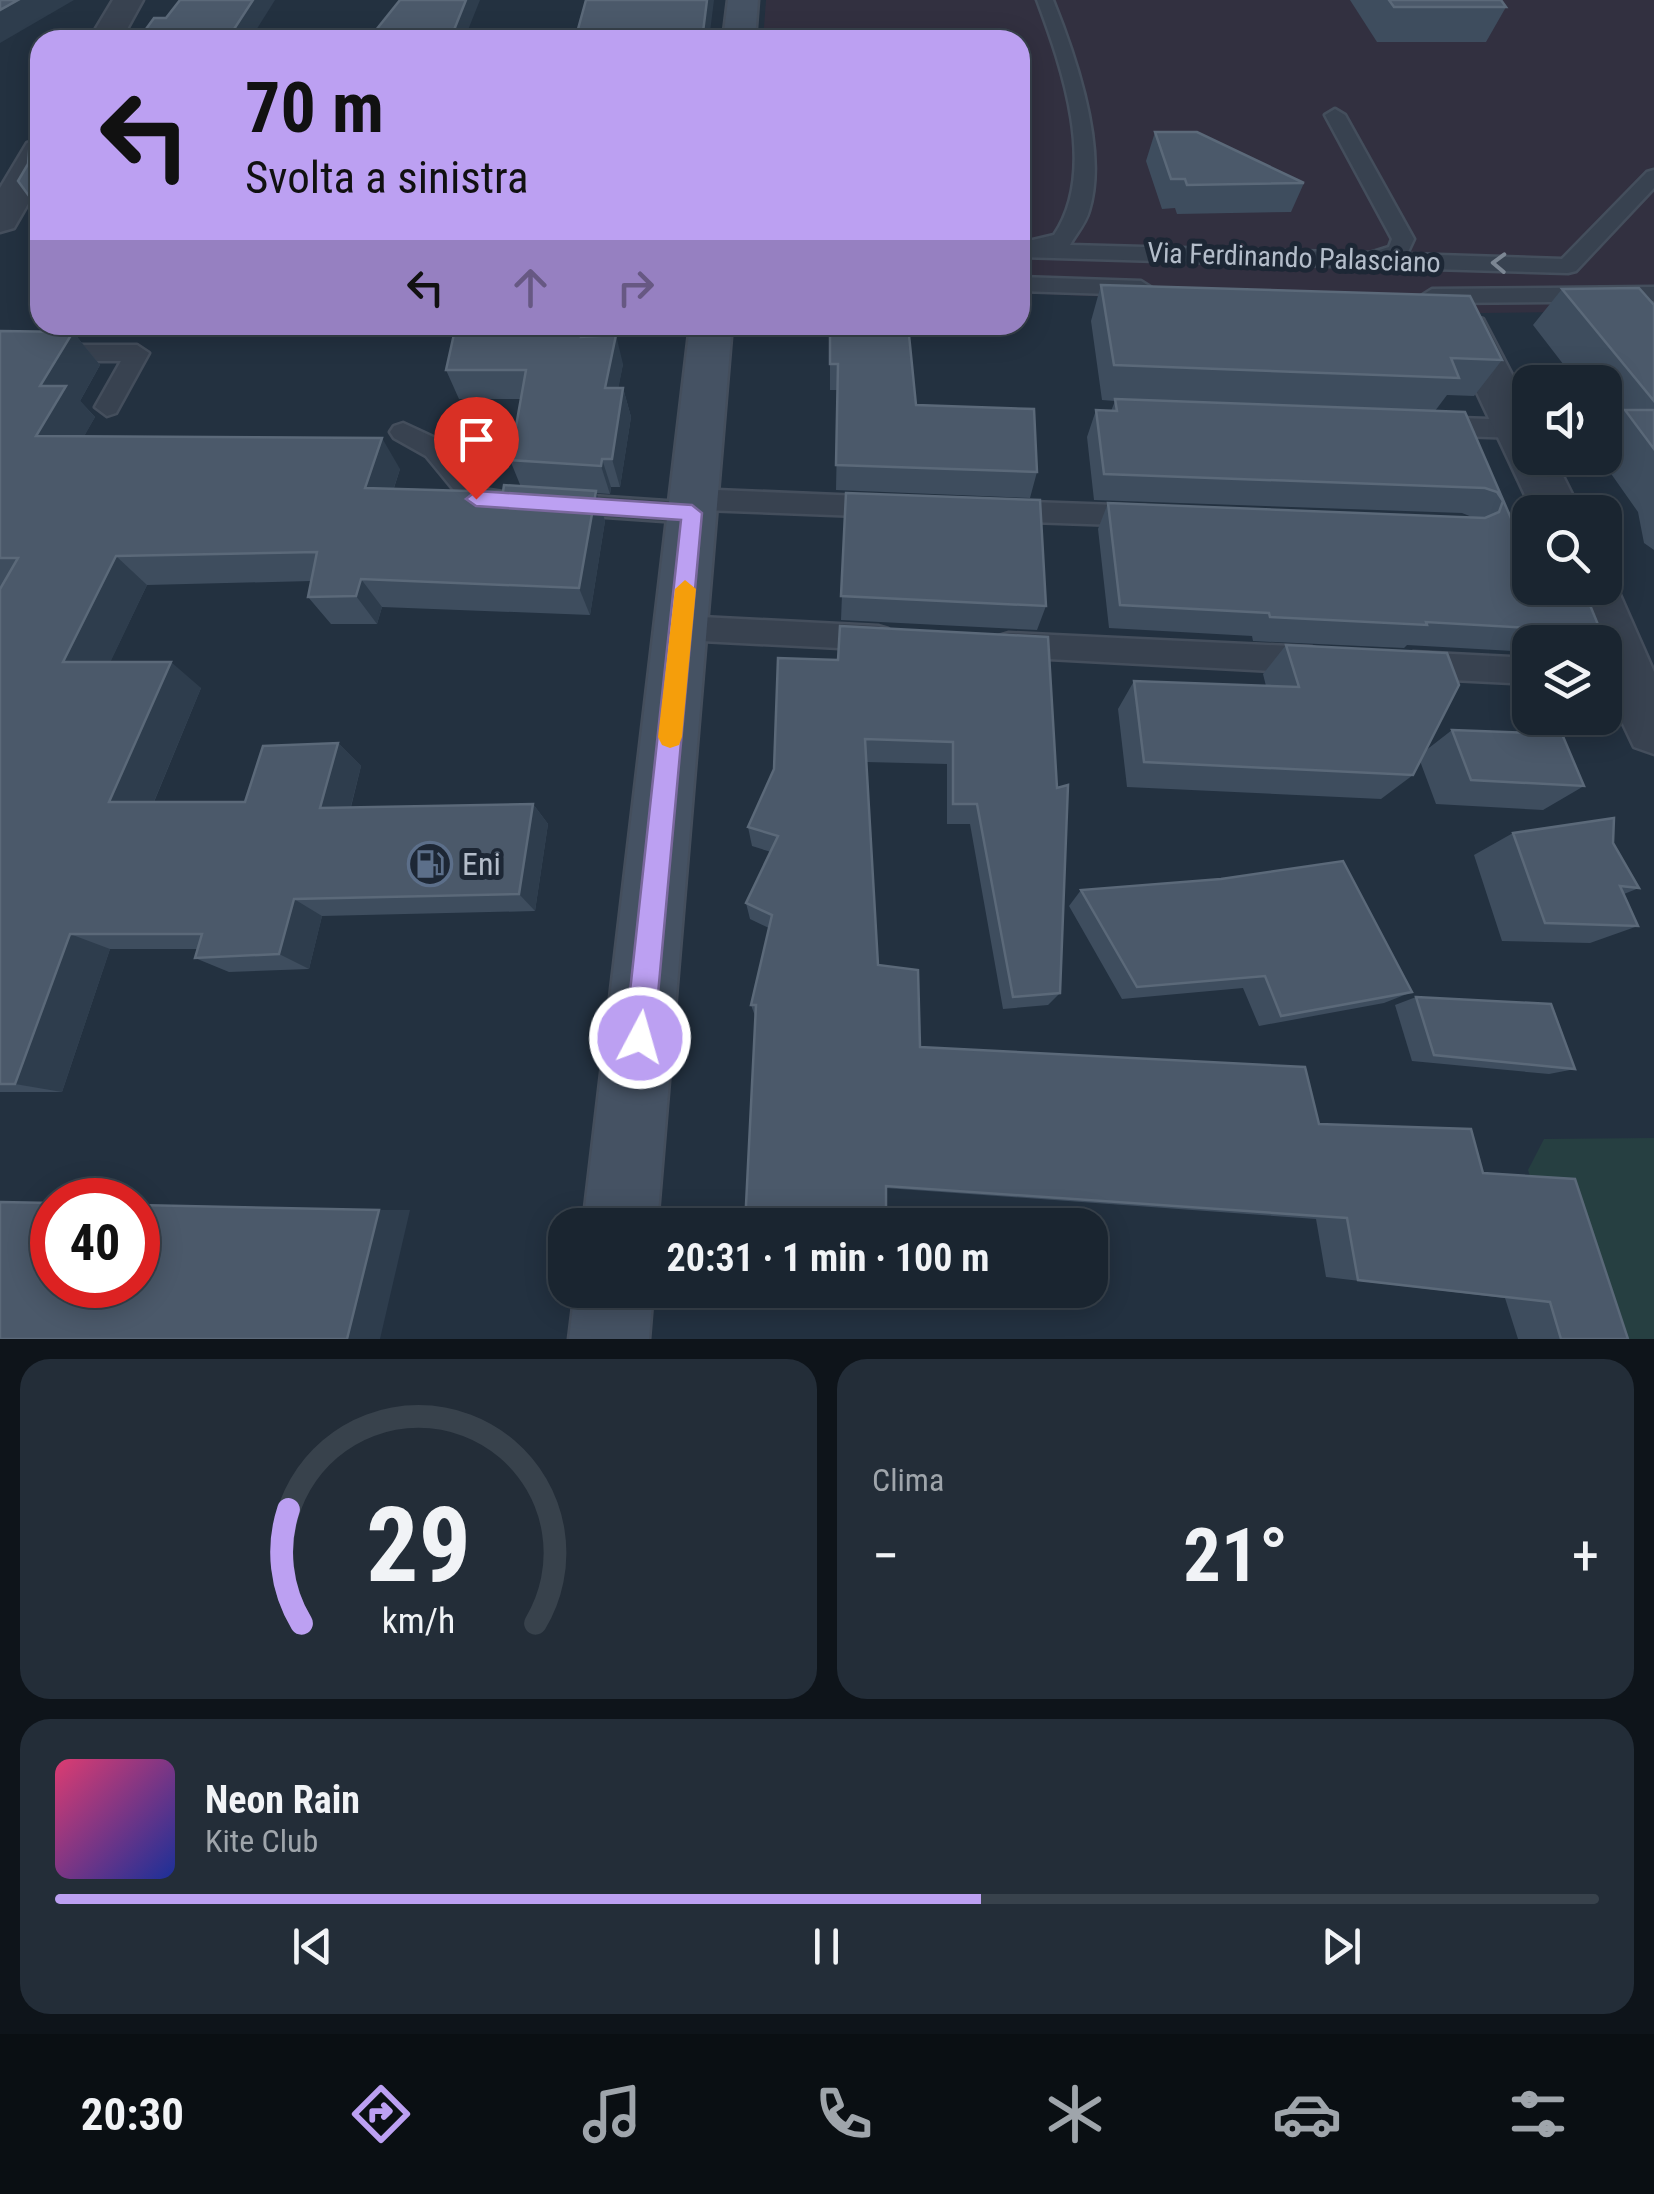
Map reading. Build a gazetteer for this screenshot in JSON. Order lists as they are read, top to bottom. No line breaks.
{"streets":{"lane":["Via Ferdinando Palasciano"]},"places":{"fuel station":["Eni"]},"page":{"turn":["70 m","Svolta a sinistra"],"limit":"40","trip":"20:31 · 1 min · 100 m","tile":"Clima","heat":["−","21°","+"],"song":["Neon Rain","Kite Club"],"tabs":"20:30","gauge":["29","km/h"]}}
